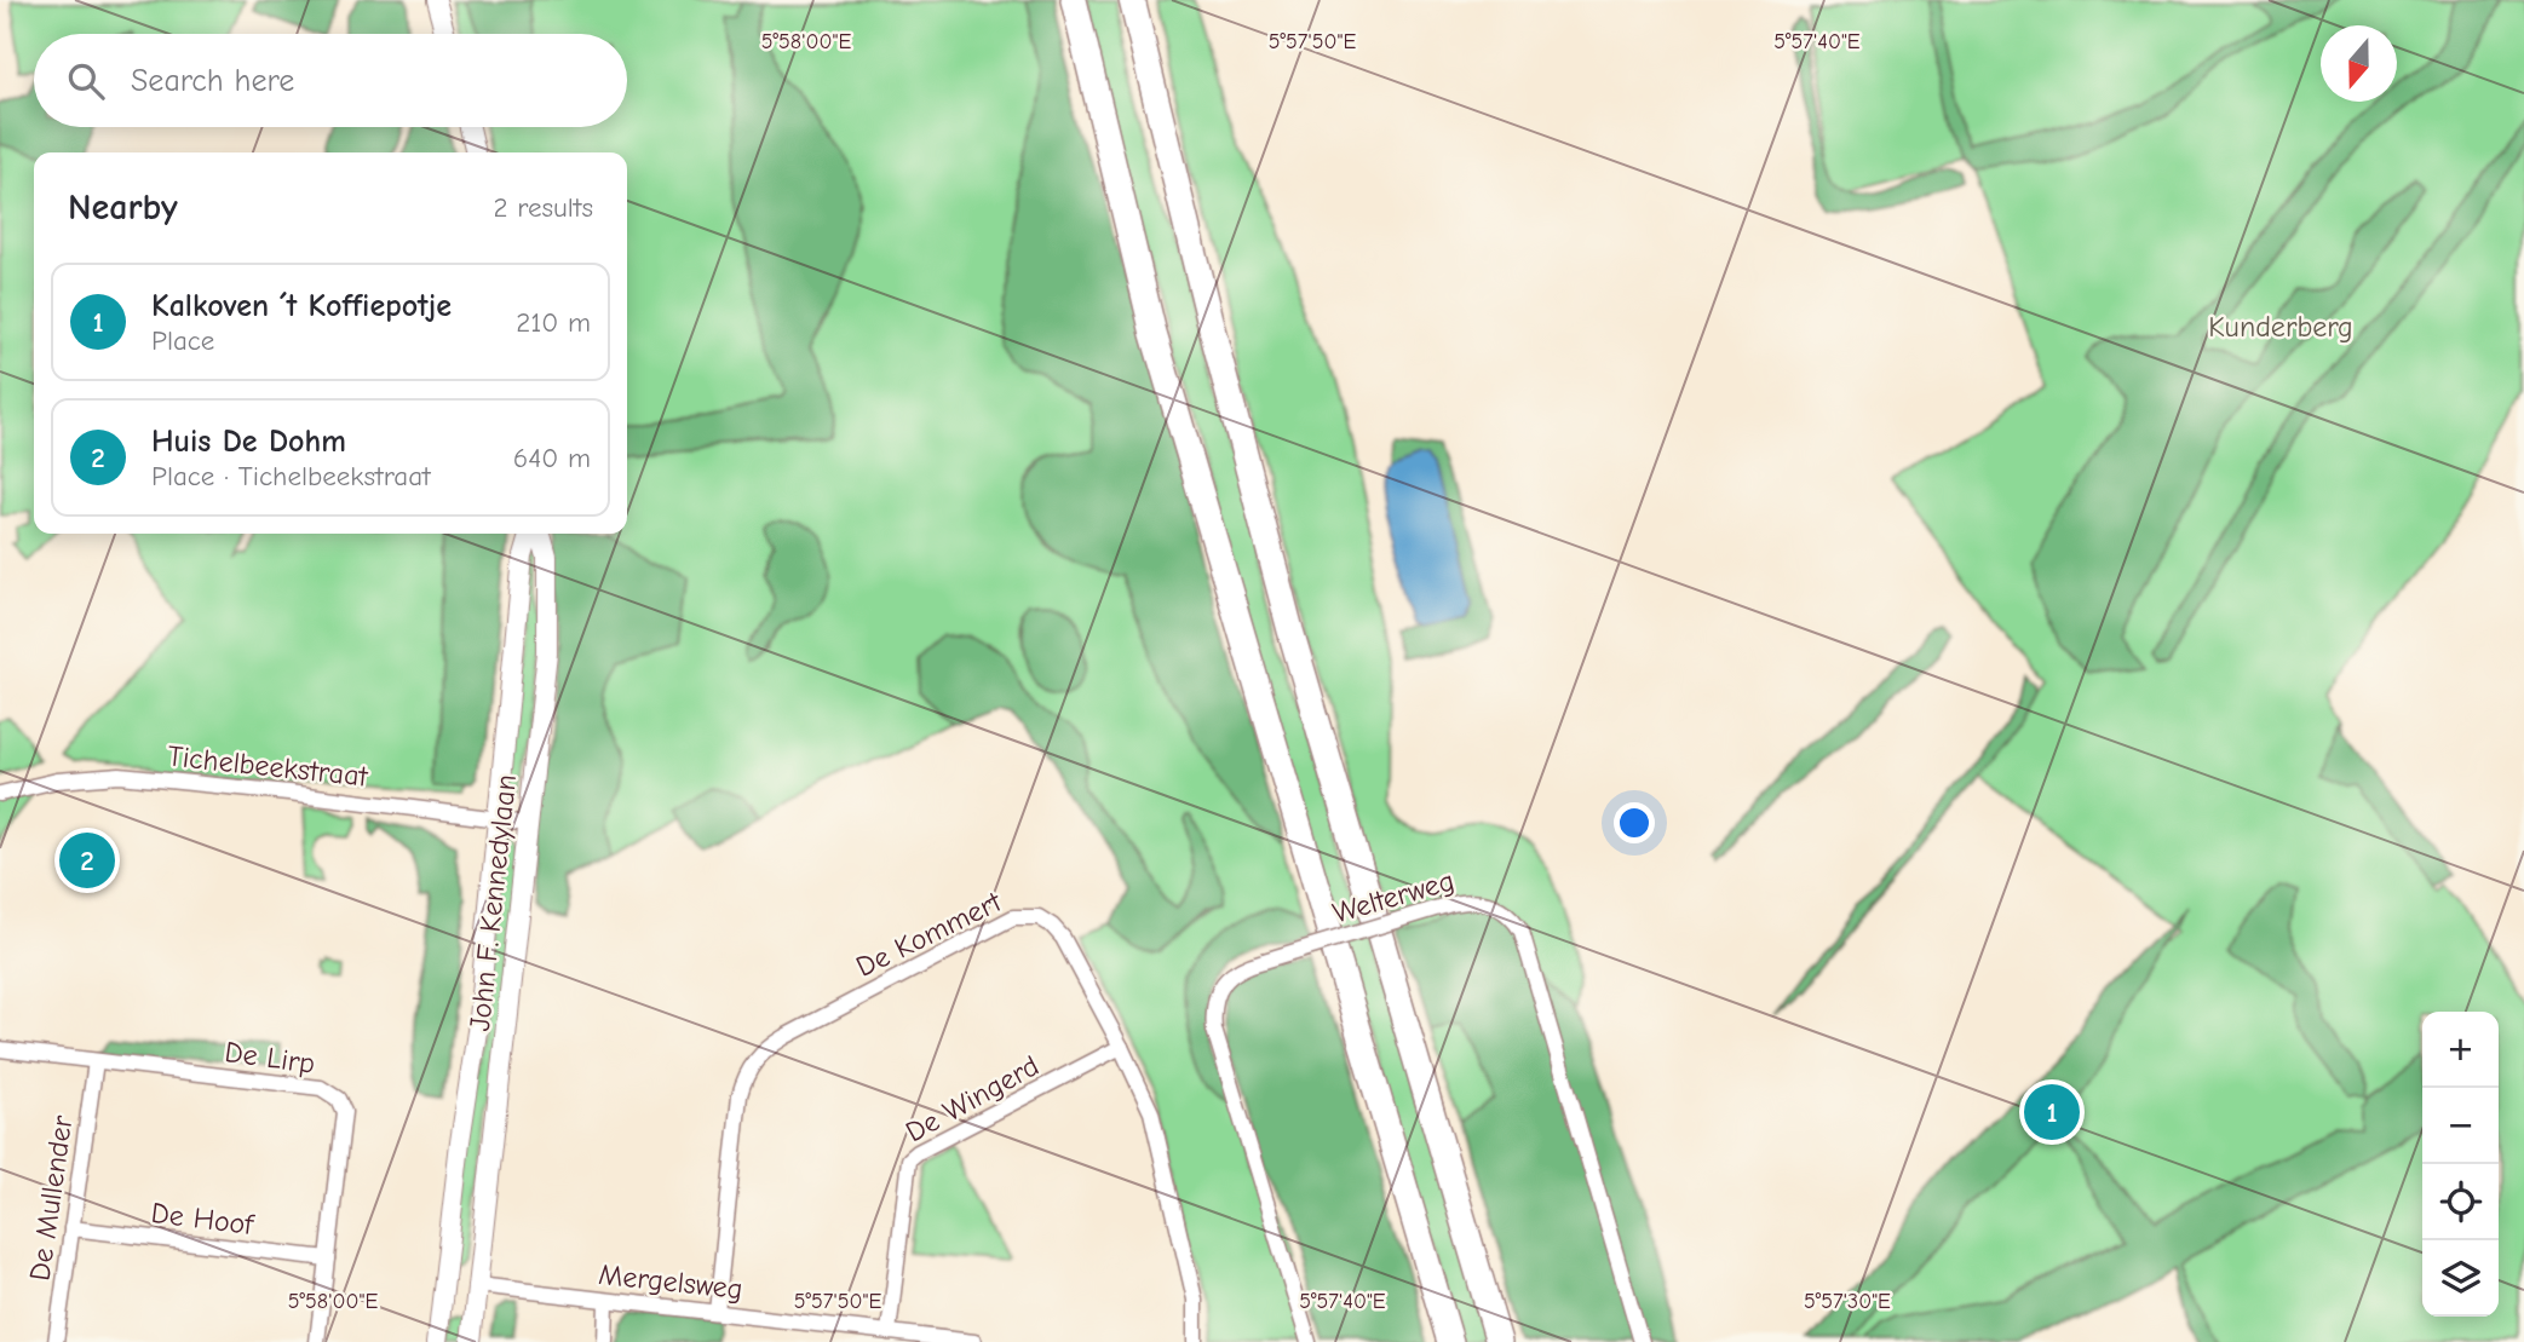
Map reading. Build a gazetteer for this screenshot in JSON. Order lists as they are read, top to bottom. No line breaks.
{"streets":{"street":["Tichelbeekstraat","Welterweg","John F. Kennedylaan","De Kommert","De Lirp","De Wingerd","De Mullender","De Hoof","Mergelsweg"]},"crossings":[["Tichelbeekstraat","John F. Kennedylaan"],["John F. Kennedylaan","Mergelsweg"],["De Kommert","De Wingerd"],["De Kommert","Mergelsweg"],["De Lirp","De Mullender"],["De Lirp","De Hoof"],["De Wingerd","Mergelsweg"],["De Mullender","De Hoof"]],"parks":["Kunderberg"],"north":"bottom","page":{"search":"Search here","heading":["Nearby","2 results"],"list":[{"mark":"1","name":"Kalkoven ´t Koffiepotje","note":"Place","value":"210 m"},{"mark":"2","name":"Huis De Dohm","note":"Place · Tichelbeekstraat","value":"640 m"}],"pins":["2","1"],"map_buttons":["+","−"]},"coordinates":["5°58'00\"E","5°57'50\"E","5°57'40\"E","5°57'30\"E"]}
